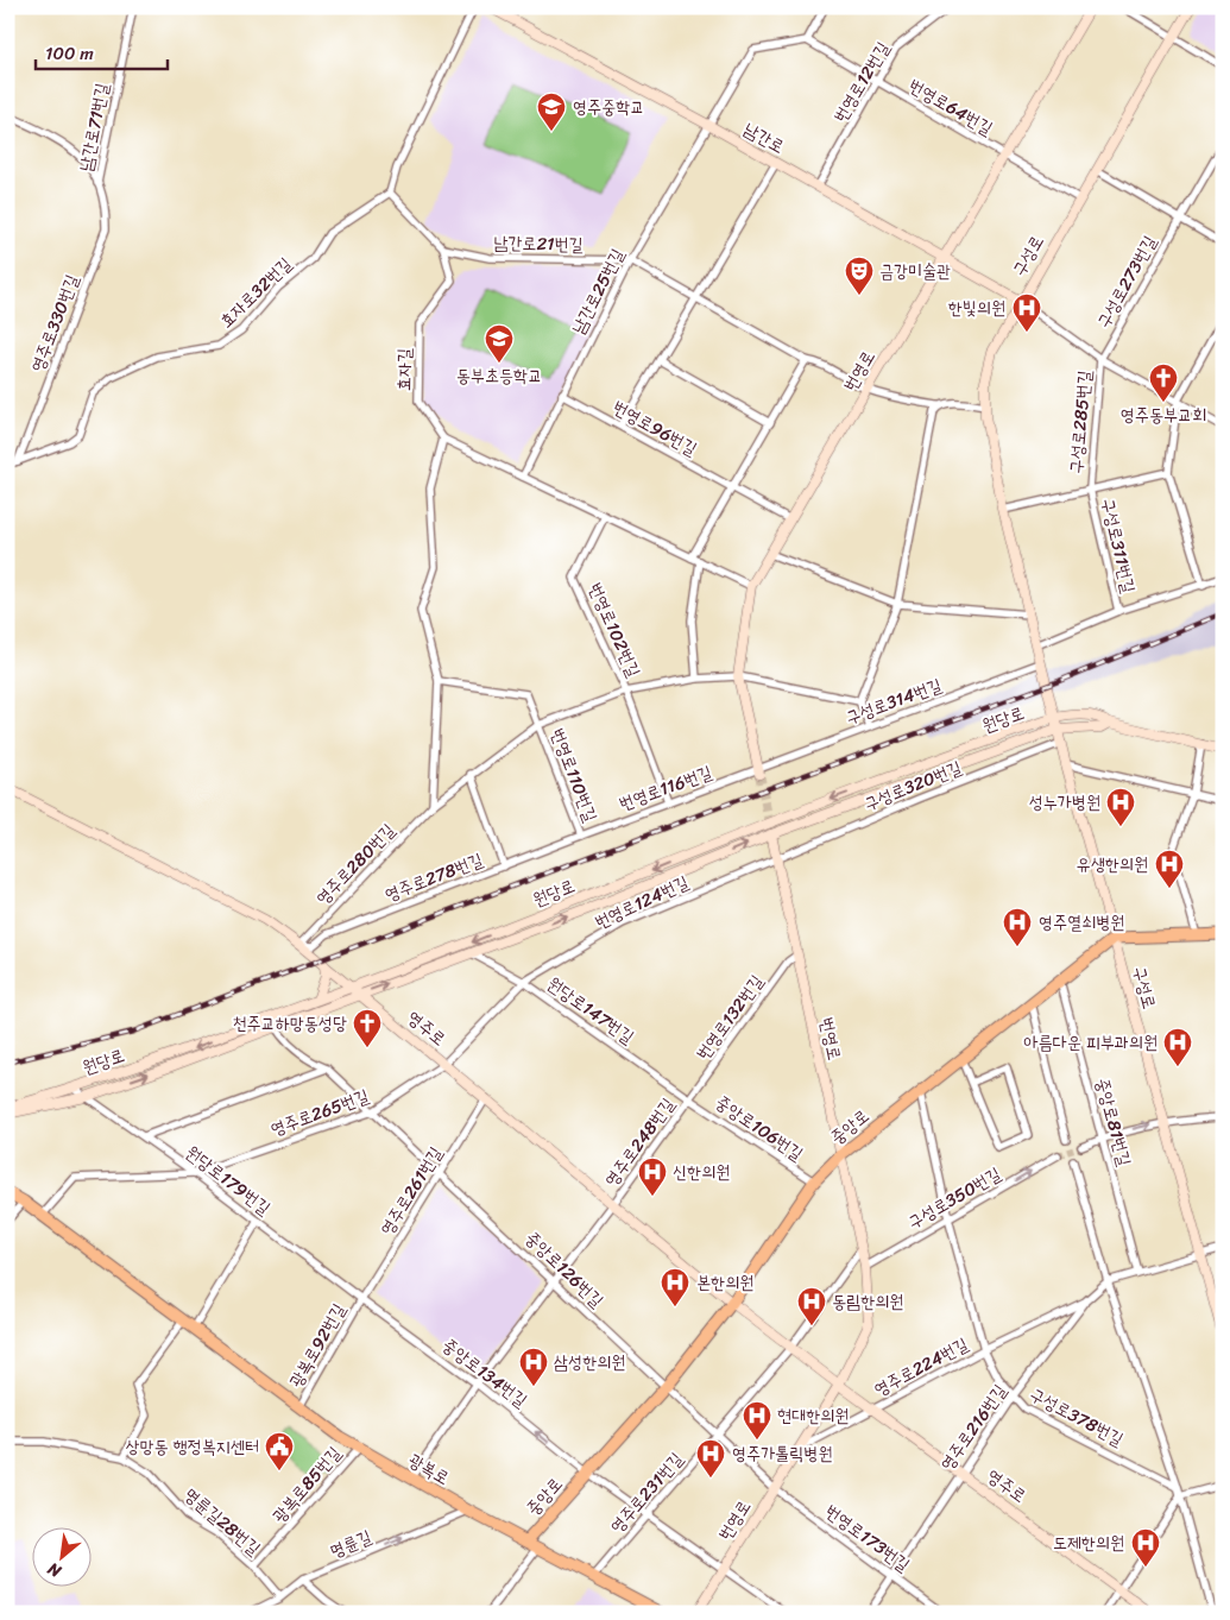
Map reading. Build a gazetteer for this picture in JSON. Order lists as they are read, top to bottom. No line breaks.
{"streets":{"main road":["남간로","구성로","번영로","원당로","영주로","중앙로","광복로"],"street":["번영로12번길","번영로64번길","남간로71번길","남간로21번길","구성로273번길","남간로25번길","효자로32번길","영주로330번길","효자길","구성로285번길","번영로96번길","구성로311번길","번영로102번길","구성로314번길","번영로110번길","구성로320번길","번영로116번길","영주로280번길","영주로278번길","번영로124번길","원당로147번길","번영로132번길","영주로265번길","중앙로81번길","중앙로106번길","영주로248번길","원당로179번길","영주로261번길","구성로350번길","중앙로126번길","광복로92번길","영주로224번길","중앙로134번길","구성로378번길","영주로216번길","광복로85번길","영주로231번길","명륜길28번길","번영로173번길","명륜길"]},"crossings":[["번영로12번길","번영로64번길"],["번영로12번길","남간로"],["번영로64번길","구성로"],["번영로64번길","번영로"],["남간로71번길","영주로330번길"],["남간로","구성로"],["남간로","남간로25번길"],["남간로","번영로"],["남간로","구성로285번길"],["남간로21번길","구성로"],["남간로21번길","남간로25번길"],["남간로21번길","효자길"],["남간로21번길","번영로"],["구성로","구성로285번길"],["구성로","구성로311번길"],["구성로","구성로314번길"],["구성로","원당로"],["구성로","구성로320번길"],["구성로","중앙로"],["구성로273번길","구성로285번길"],["남간로25번길","번영로96번길"],["효자로32번길","영주로330번길"],["효자로32번길","효자길"],["번영로","번영로96번길"],["번영로","구성로314번길"],["번영로","원당로"],["번영로","번영로110번길"],["번영로","구성로320번길"],["번영로","번영로116번길"],["번영로","번영로124번길"],["번영로","번영로132번길"],["번영로","영주로"],["번영로","중앙로"],["번영로","구성로350번길"],["번영로","영주로231번길"],["번영로","번영로173번길"],["구성로285번길","구성로311번길"],["번영로102번길","번영로110번길"],["구성로314번길","번영로116번길"],["원당로","원당로147번길"],["원당로","영주로"],["원당로","원당로179번길"],["원당로","중앙로126번길"],["번영로110번길","번영로116번길"],["번영로110번길","영주로280번길"],["번영로110번길","영주로278번길"],["구성로320번길","번영로124번길"],["번영로116번길","영주로278번길"],["영주로280번길","영주로278번길"],["영주로280번길","영주로"],["영주로278번길","영주로"],["번영로124번길","원당로147번길"],["번영로124번길","영주로"],["번영로124번길","영주로265번길"],["원당로147번길","번영로132번길"],["원당로147번길","중앙로106번길"],["원당로147번길","영주로248번길"],["번영로132번길","중앙로106번길"],["번영로132번길","영주로248번길"],["영주로","영주로265번길"],["영주로","중앙로"],["영주로","영주로248번길"],["영주로","영주로261번길"],["영주로","영주로224번길"],["영주로","영주로216번길"],["영주로","영주로231번길"],["영주로265번길","원당로179번길"],["영주로265번길","중앙로126번길"],["영주로265번길","광복로"],["중앙로81번길","중앙로"],["중앙로","중앙로106번길"],["중앙로","중앙로126번길"],["중앙로","중앙로134번길"],["중앙로","구성로378번길"],["중앙로","광복로"],["중앙로","영주로231번길"],["중앙로106번길","영주로248번길"],["영주로248번길","중앙로126번길"],["영주로248번길","중앙로134번길"],["영주로248번길","광복로"],["원당로179번길","영주로261번길"],["원당로179번길","광복로92번길"],["원당로179번길","중앙로134번길"],["영주로261번길","중앙로126번길"],["영주로261번길","광복로92번길"],["영주로261번길","중앙로134번길"],["구성로350번길","구성로378번길"],["광복로92번길","중앙로134번길"],["광복로92번길","광복로"],["영주로224번길","구성로378번길"],["영주로224번길","영주로216번길"],["구성로378번길","영주로216번길"],["영주로216번길","번영로173번길"],["광복로","광복로85번길"],["광복로","영주로231번길"],["광복로","명륜길"],["광복로85번길","명륜길28번길"],["명륜길28번길","명륜길"]],"one_way":["구성로350번길","중앙로134번길","명륜길"],"places":{"school or university":["영주중학교","동부초등학교"],"theatre":["금강미술관"],"hospital":["한빛의원","성누가병원","유생한의원","영주열쇠병원","아름다운 피부과의원","신한의원","본한의원","동림한의원","삼성한의원","현대한의원","영주가톨릭병원","도제한의원"],"church":["영주동부교회","천주교하망동성당"],"public building":["상망동 행정복지센터"]},"scale_bar":"100 m","north":"bottom left"}
